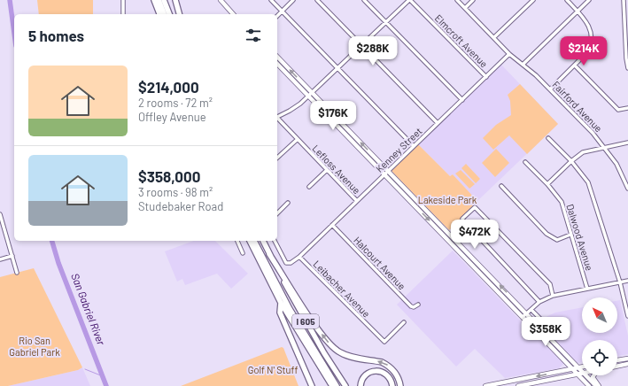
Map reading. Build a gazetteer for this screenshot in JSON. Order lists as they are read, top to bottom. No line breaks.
{"streets":{"highway":["I 605"],"street":["Elmcroft Avenue","Fairford Avenue","Kenney Street","Lefloss Avenue","Dalwood Avenue","Halcourt Avenue","Leibacher Avenue"]},"crossings":[["Elmcroft Avenue","Kenney Street"],["Fairford Avenue","Kenney Street"],["Kenney Street","Lefloss Avenue"],["Kenney Street","Halcourt Avenue"],["Kenney Street","Leibacher Avenue"]],"water":["San Gabriel River"],"parks":["Lakeside Park","Rio San Gabriel Park","Golf N' Stuff"],"north":"top left","page":{"heading":"5 homes","price":["$288K","$214K","$176K","$472K","$358K"],"list":[{"name":"$214,000","note":"2 rooms · 72 m² · Offley Avenue"},{"name":"$358,000","note":"3 rooms · 98 m² · Studebaker Road"}]}}
